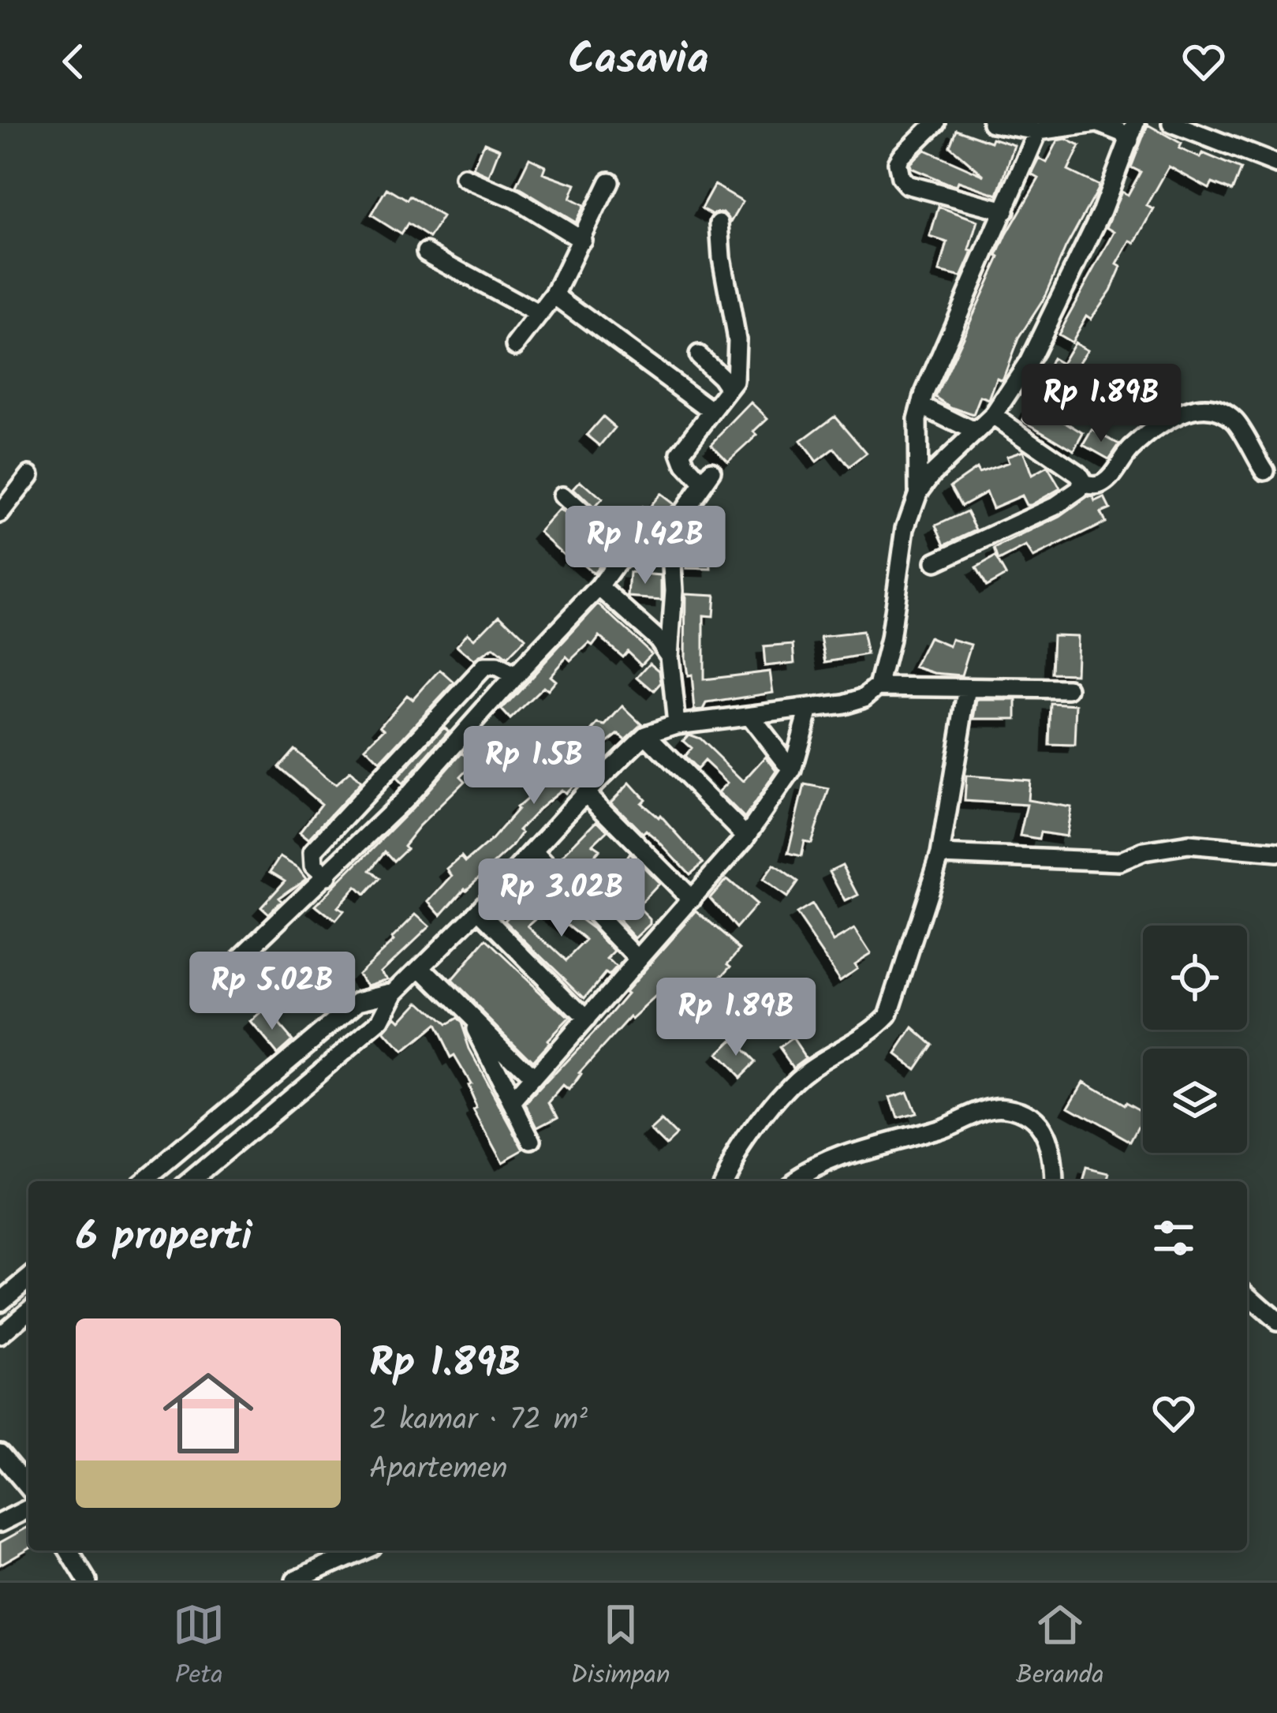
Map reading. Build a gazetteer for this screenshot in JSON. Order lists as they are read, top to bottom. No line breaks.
{"page":{"header":"Casavia","price":["Rp 1.89B","Rp 1.42B","Rp 1.5B","Rp 3.02B","Rp 5.02B","Rp 1.89B"],"heading":"6 properti","list":[{"name":"Rp 1.89B","note":"2 kamar · 72 m² · Apartemen"}],"tabs":["Peta","Disimpan","Beranda"]}}
